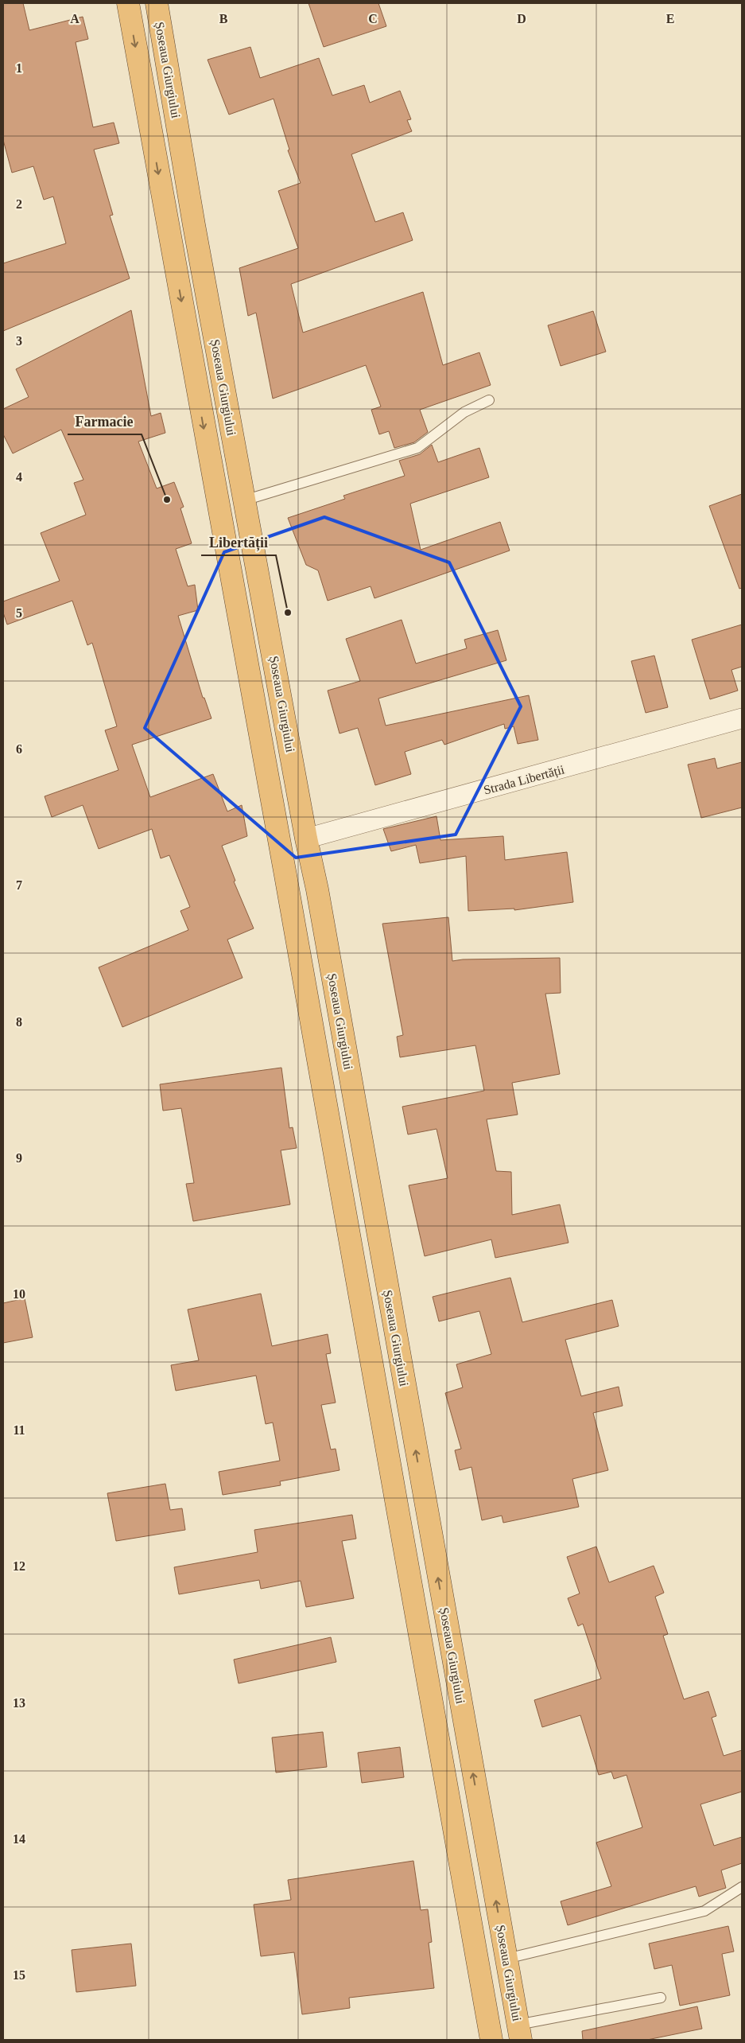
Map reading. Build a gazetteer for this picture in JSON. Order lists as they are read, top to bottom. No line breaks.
{"streets":{"highway":["Șoseaua Giurgiului"],"street":["Strada Libertății"]},"crossings":[["Șoseaua Giurgiului","Strada Libertății"]],"places":["Farmacie","Libertății"],"grid":{"columns":["A","B","C","D","E"],"rows":["1","2","3","4","5","6","7","8","9","10","11","12","13","14","15"]}}
